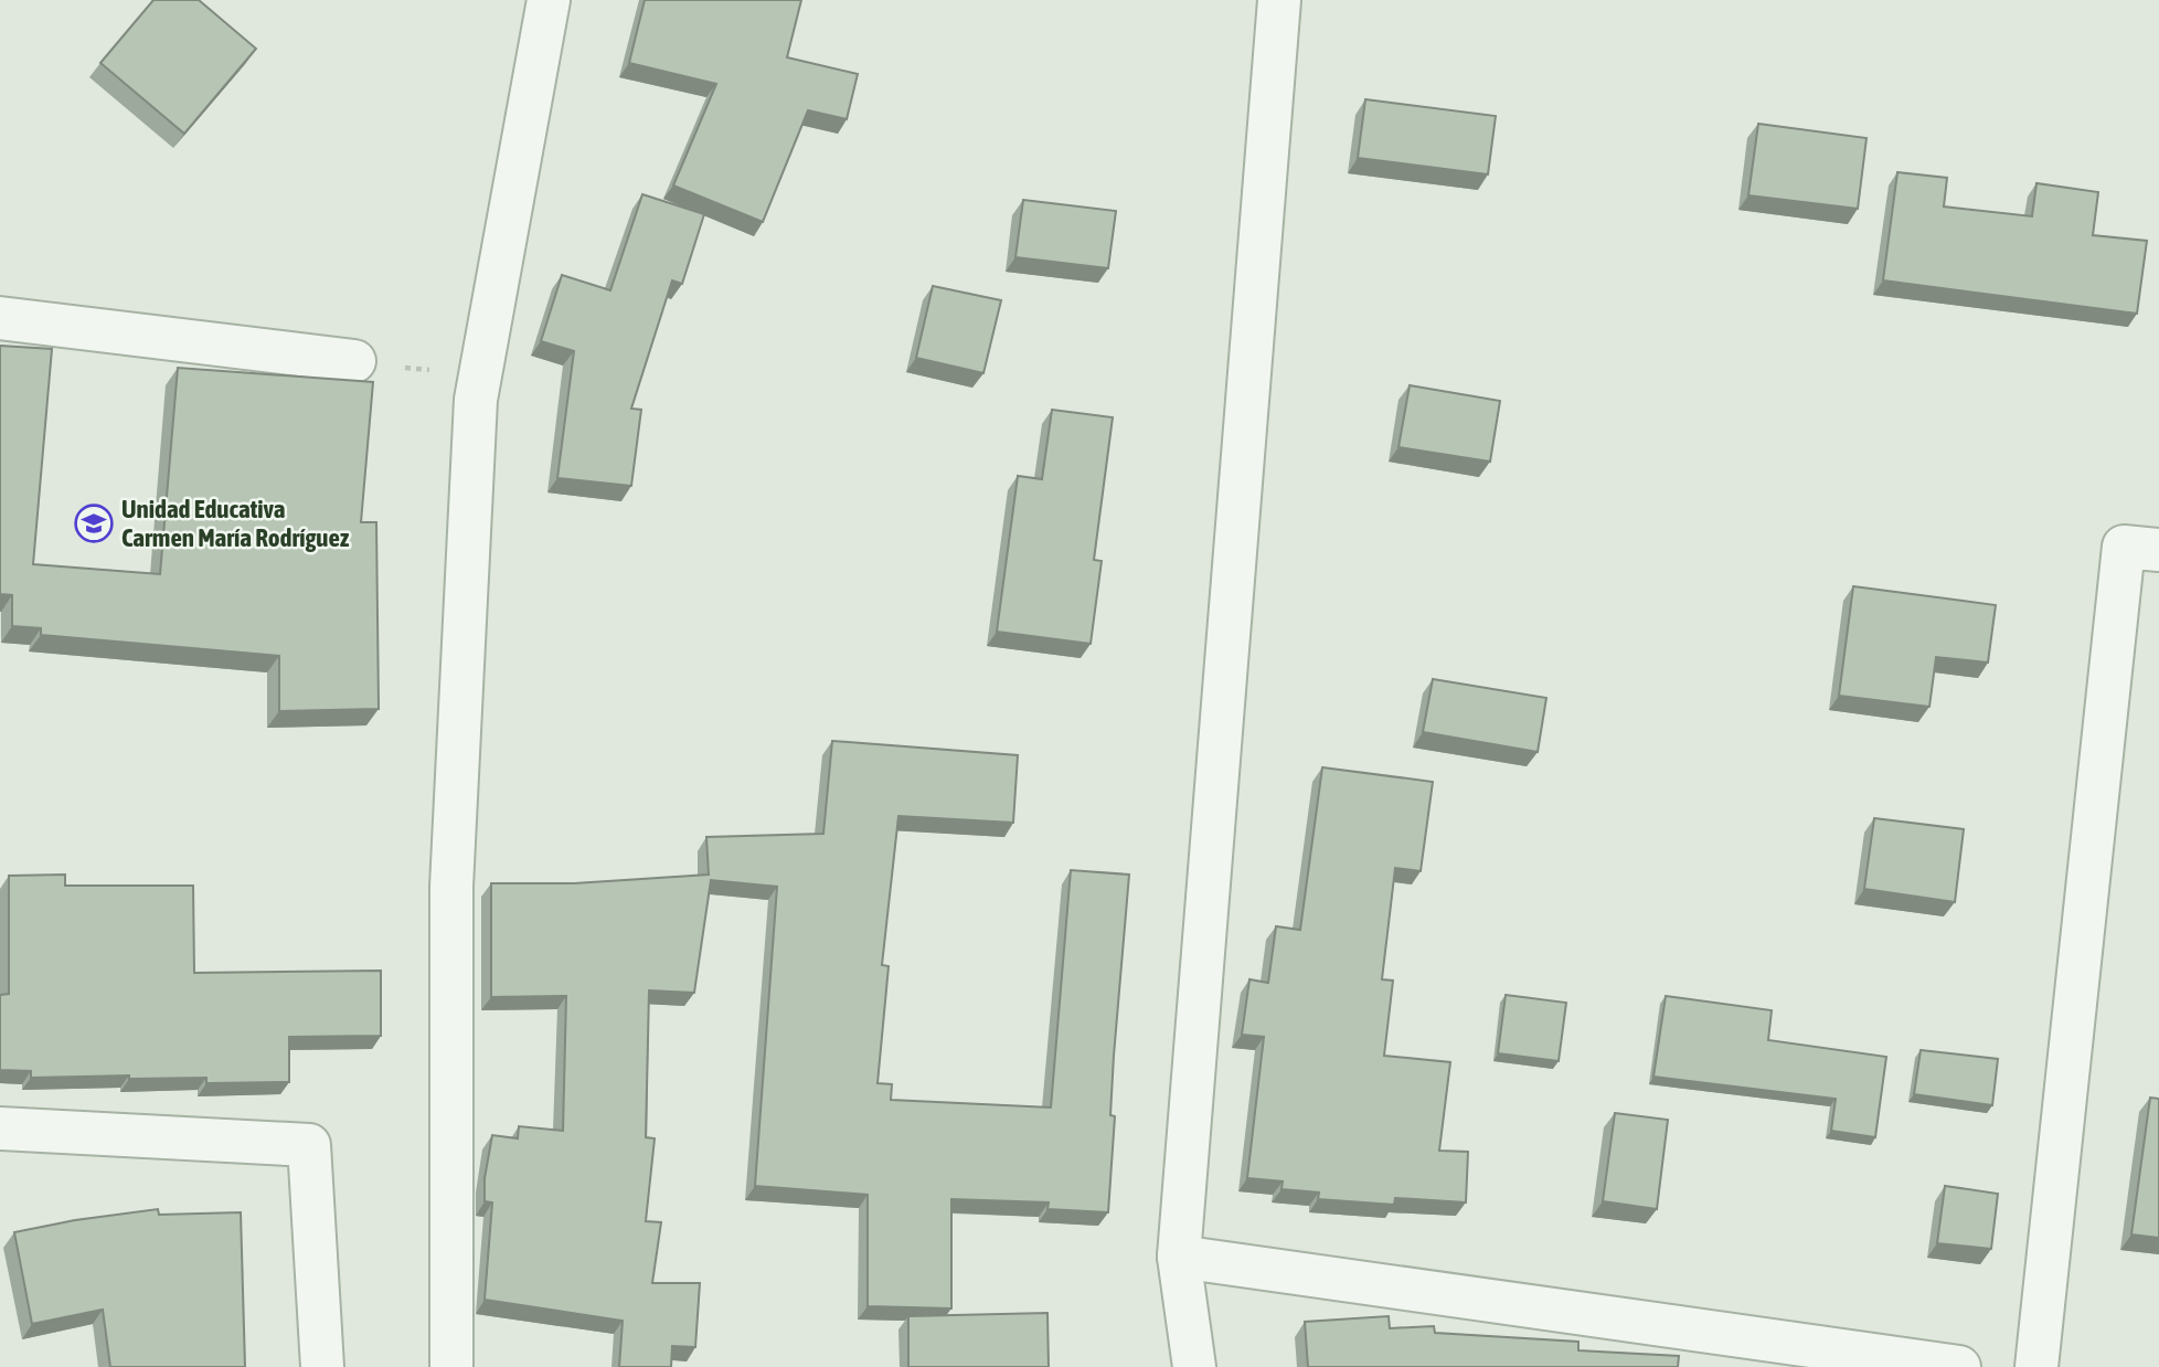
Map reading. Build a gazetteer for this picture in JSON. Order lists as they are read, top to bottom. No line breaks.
{"places":{"school or university":["Unidad Educativa Carmen María Rodríguez"]}}
